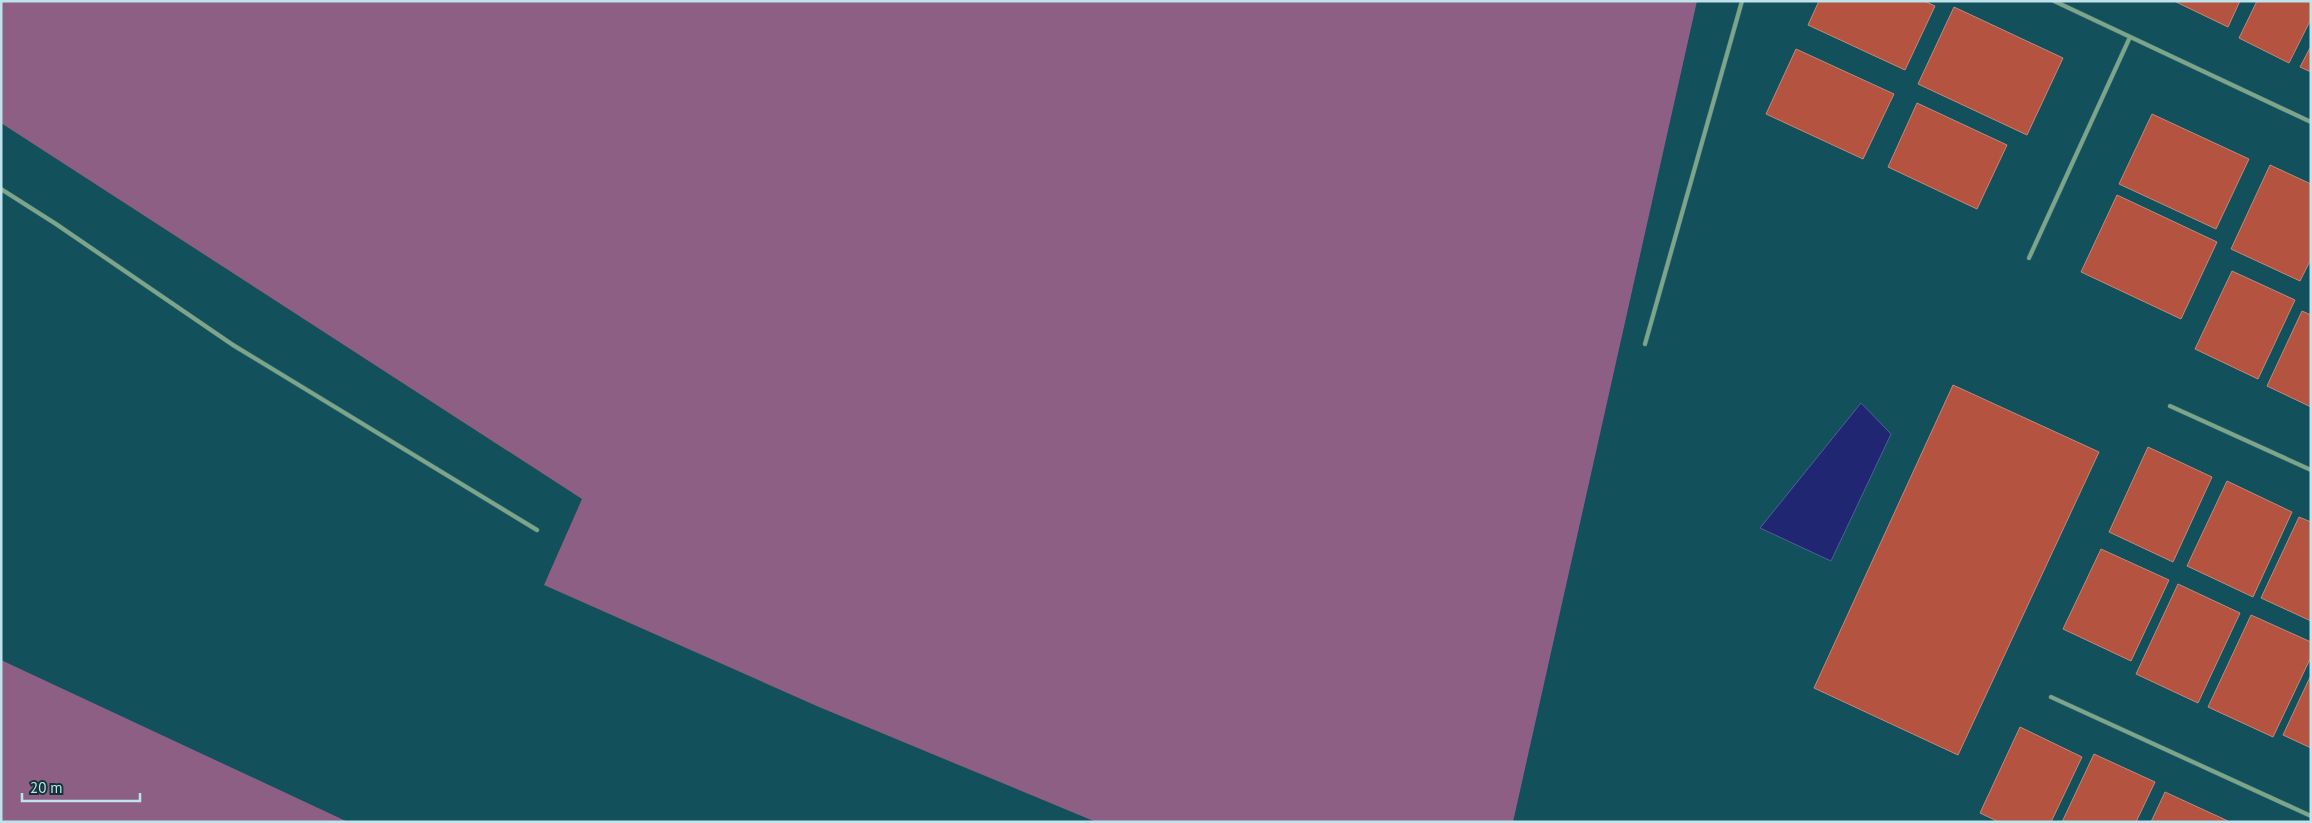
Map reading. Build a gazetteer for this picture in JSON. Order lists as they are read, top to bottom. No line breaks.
{"scale_bar":"20 m"}
